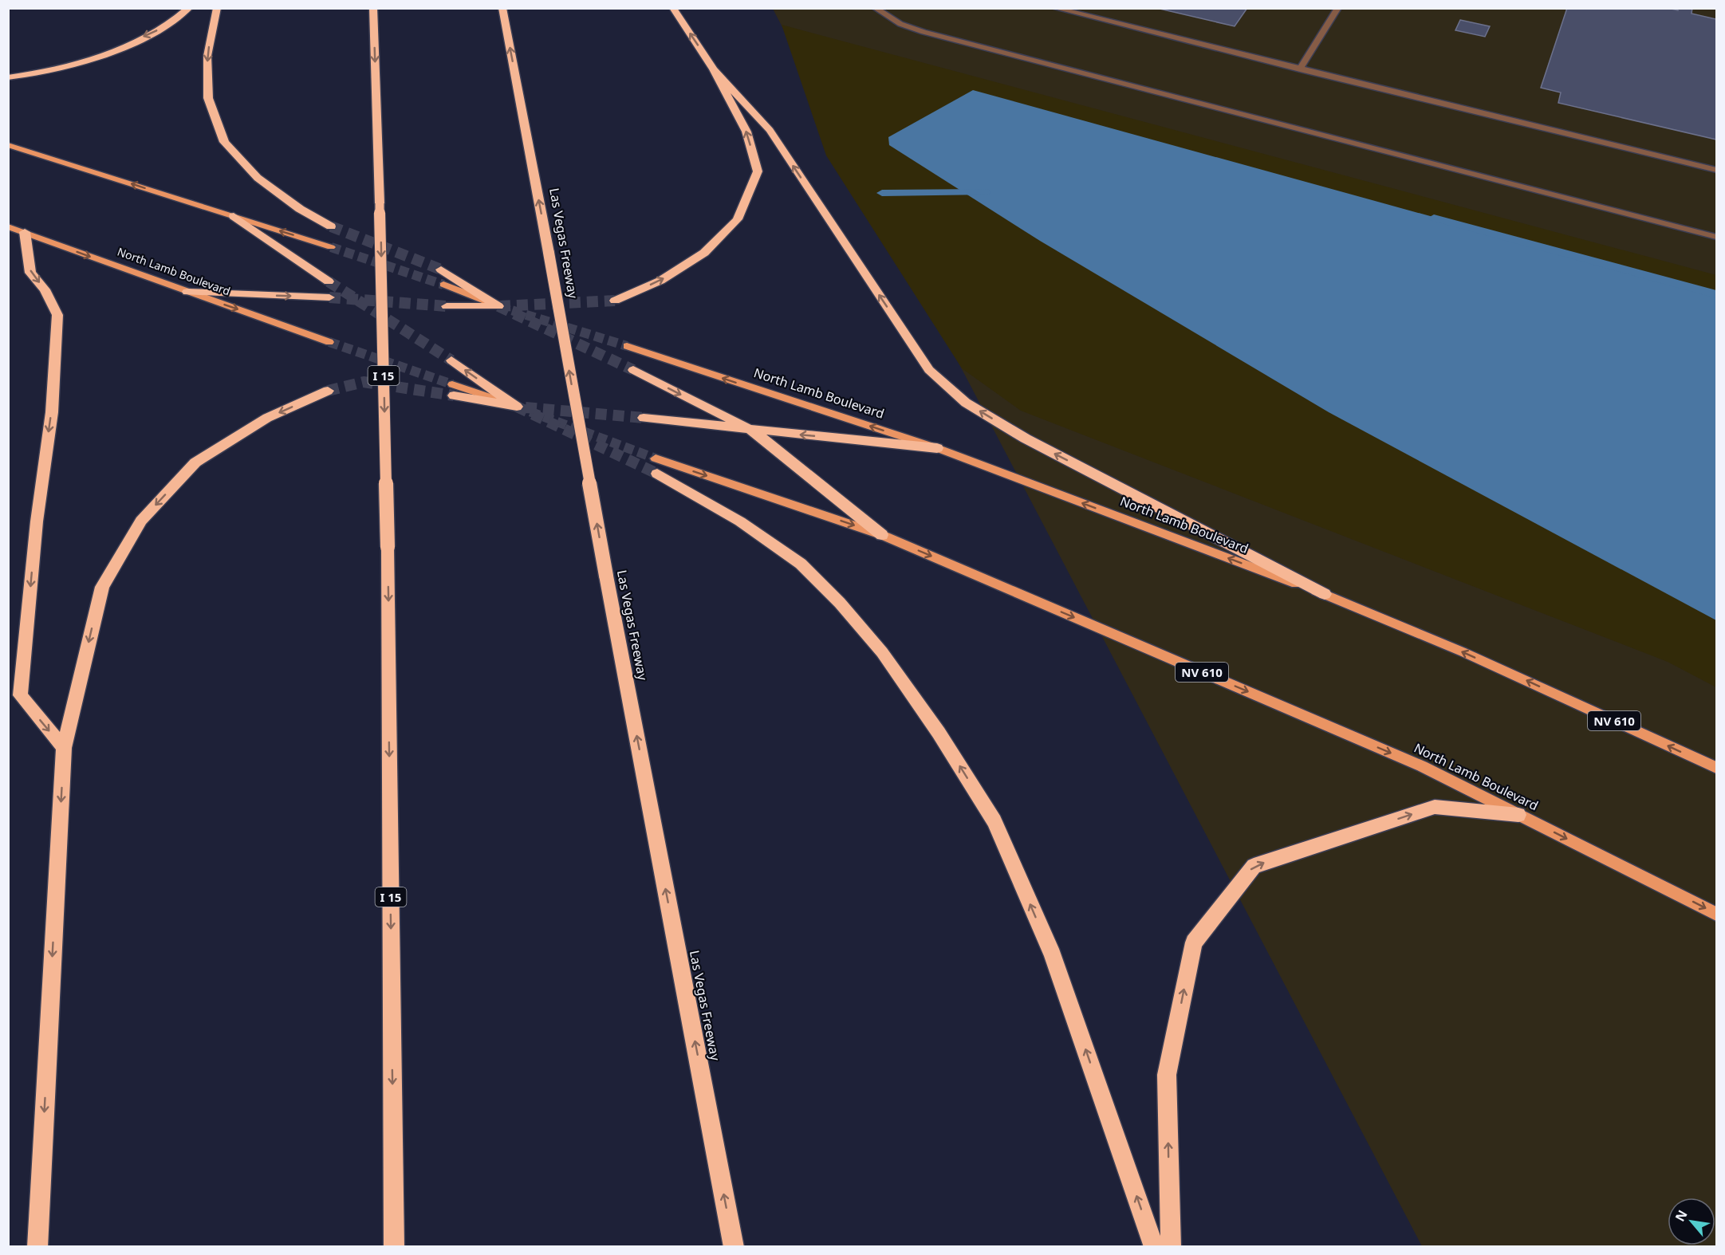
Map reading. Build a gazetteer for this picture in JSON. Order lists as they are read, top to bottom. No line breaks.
{"streets":{"highway":["Las Vegas Freeway","I 15"],"main road":["North Lamb Boulevard","NV 610"]},"one_way":["Las Vegas Freeway"],"north":"top left"}
